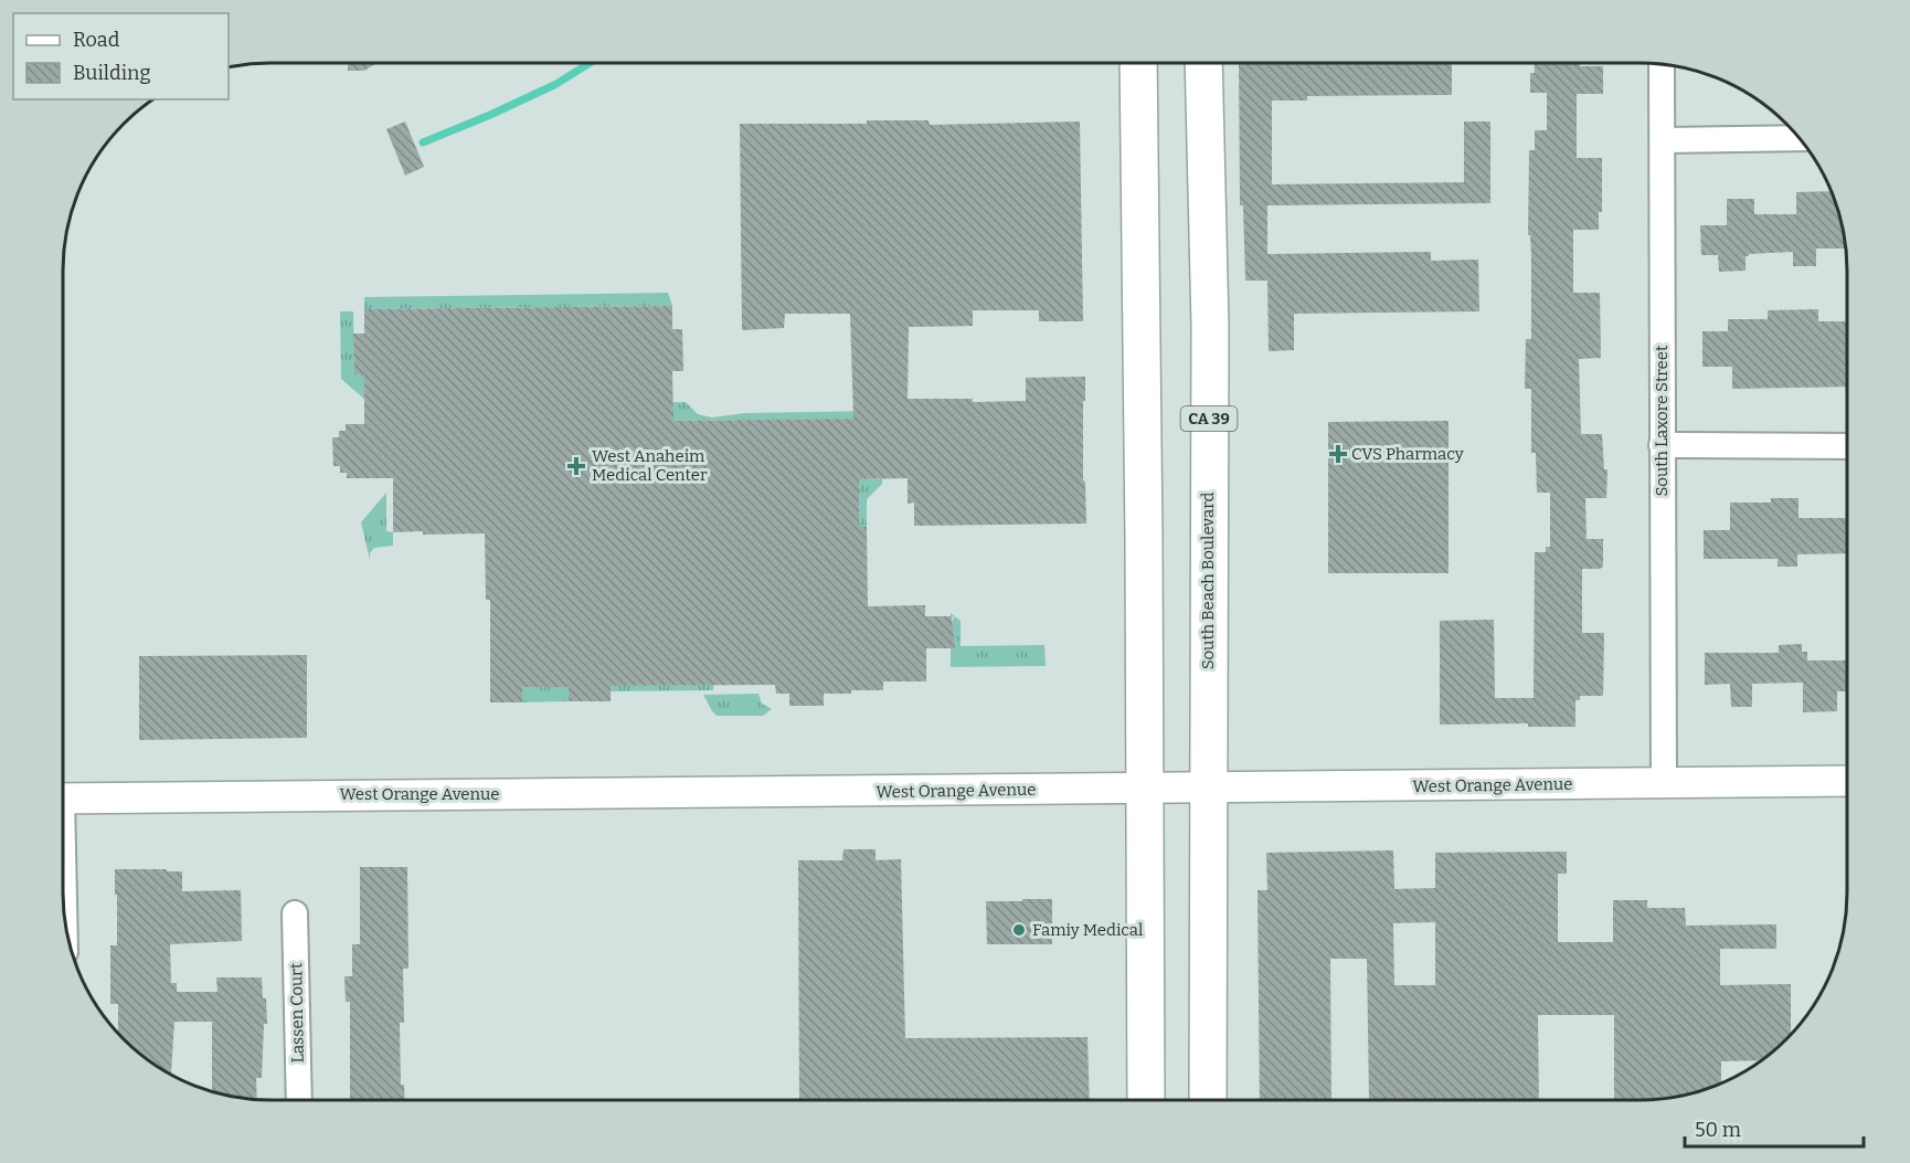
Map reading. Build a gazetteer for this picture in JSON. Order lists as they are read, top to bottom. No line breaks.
{"streets":{"main road":["CA 39","South Beach Boulevard"],"street":["South Laxore Street","West Orange Avenue","Lassen Court"]},"crossings":[["South Laxore Street","West Orange Avenue"],["South Beach Boulevard","West Orange Avenue"]],"places":{"health":["CVS Pharmacy","West Anaheim Medical Center"],"other":["Famiy Medical"]},"legend":["Road","Building"],"scale_bar":"50 m"}
